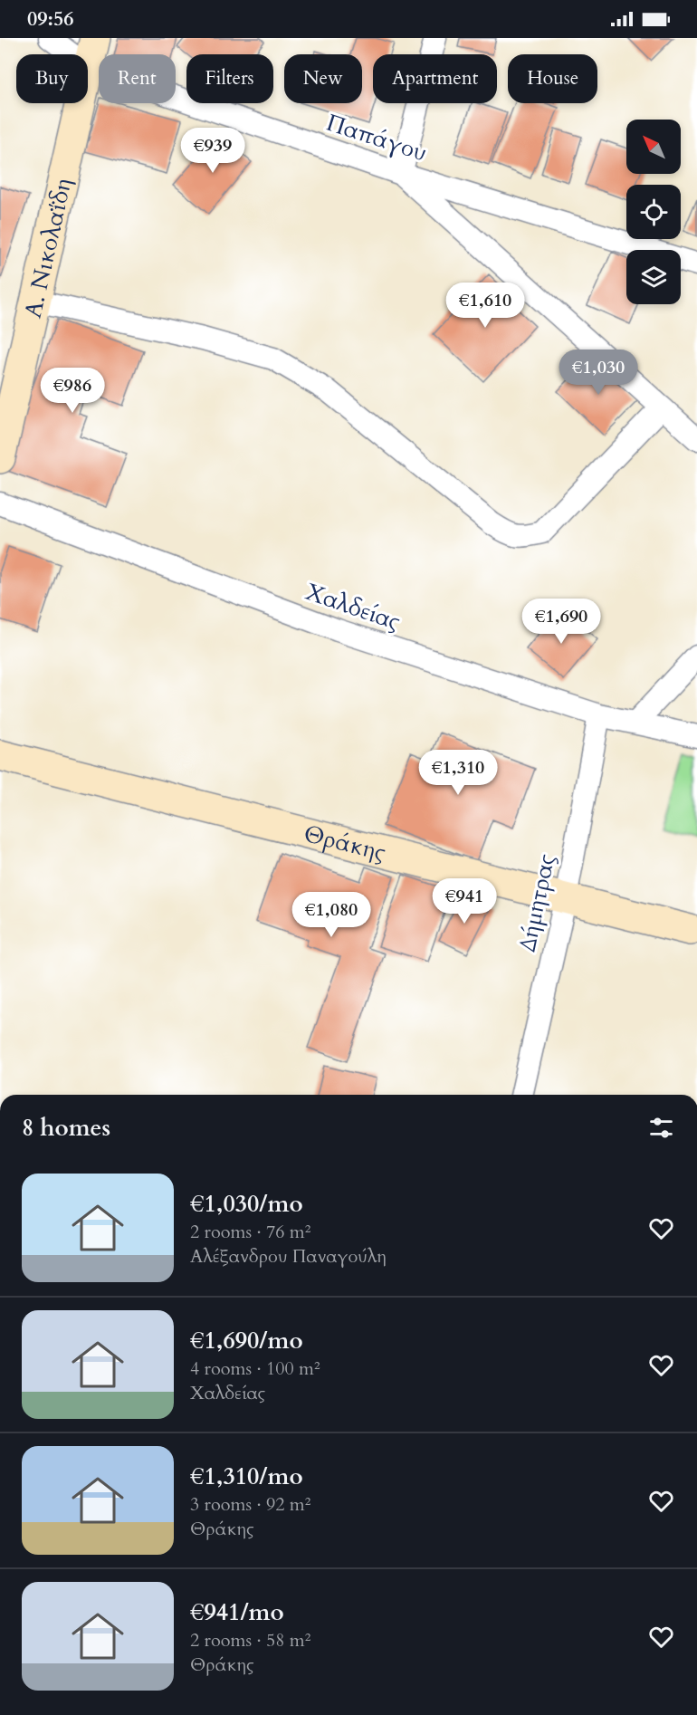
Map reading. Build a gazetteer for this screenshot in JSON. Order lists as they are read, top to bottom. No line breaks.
{"streets":{"street":["Παπάγου","Α. Νικολαΐδη","Χαλδείας","Θράκης","Δήμητρας"]},"crossings":[["Παπάγου","Α. Νικολαΐδη"],["Χαλδείας","Δήμητρας"],["Θράκης","Δήμητρας"]],"north":"top left","page":{"status":"09:56","chip":["Buy","Rent","Filters","New","Apartment","House"],"price":["€939","€1,610","€1,030","€986","€1,690","€1,310","€941","€1,080"],"heading":"8 homes","list":[{"name":"€1,030/mo","note":"2 rooms · 76 m² · Αλέξανδρου Παναγούλη"},{"name":"€1,690/mo","note":"4 rooms · 100 m² · Χαλδείας"},{"name":"€1,310/mo","note":"3 rooms · 92 m² · Θράκης"},{"name":"€941/mo","note":"2 rooms · 58 m² · Θράκης"}]}}
